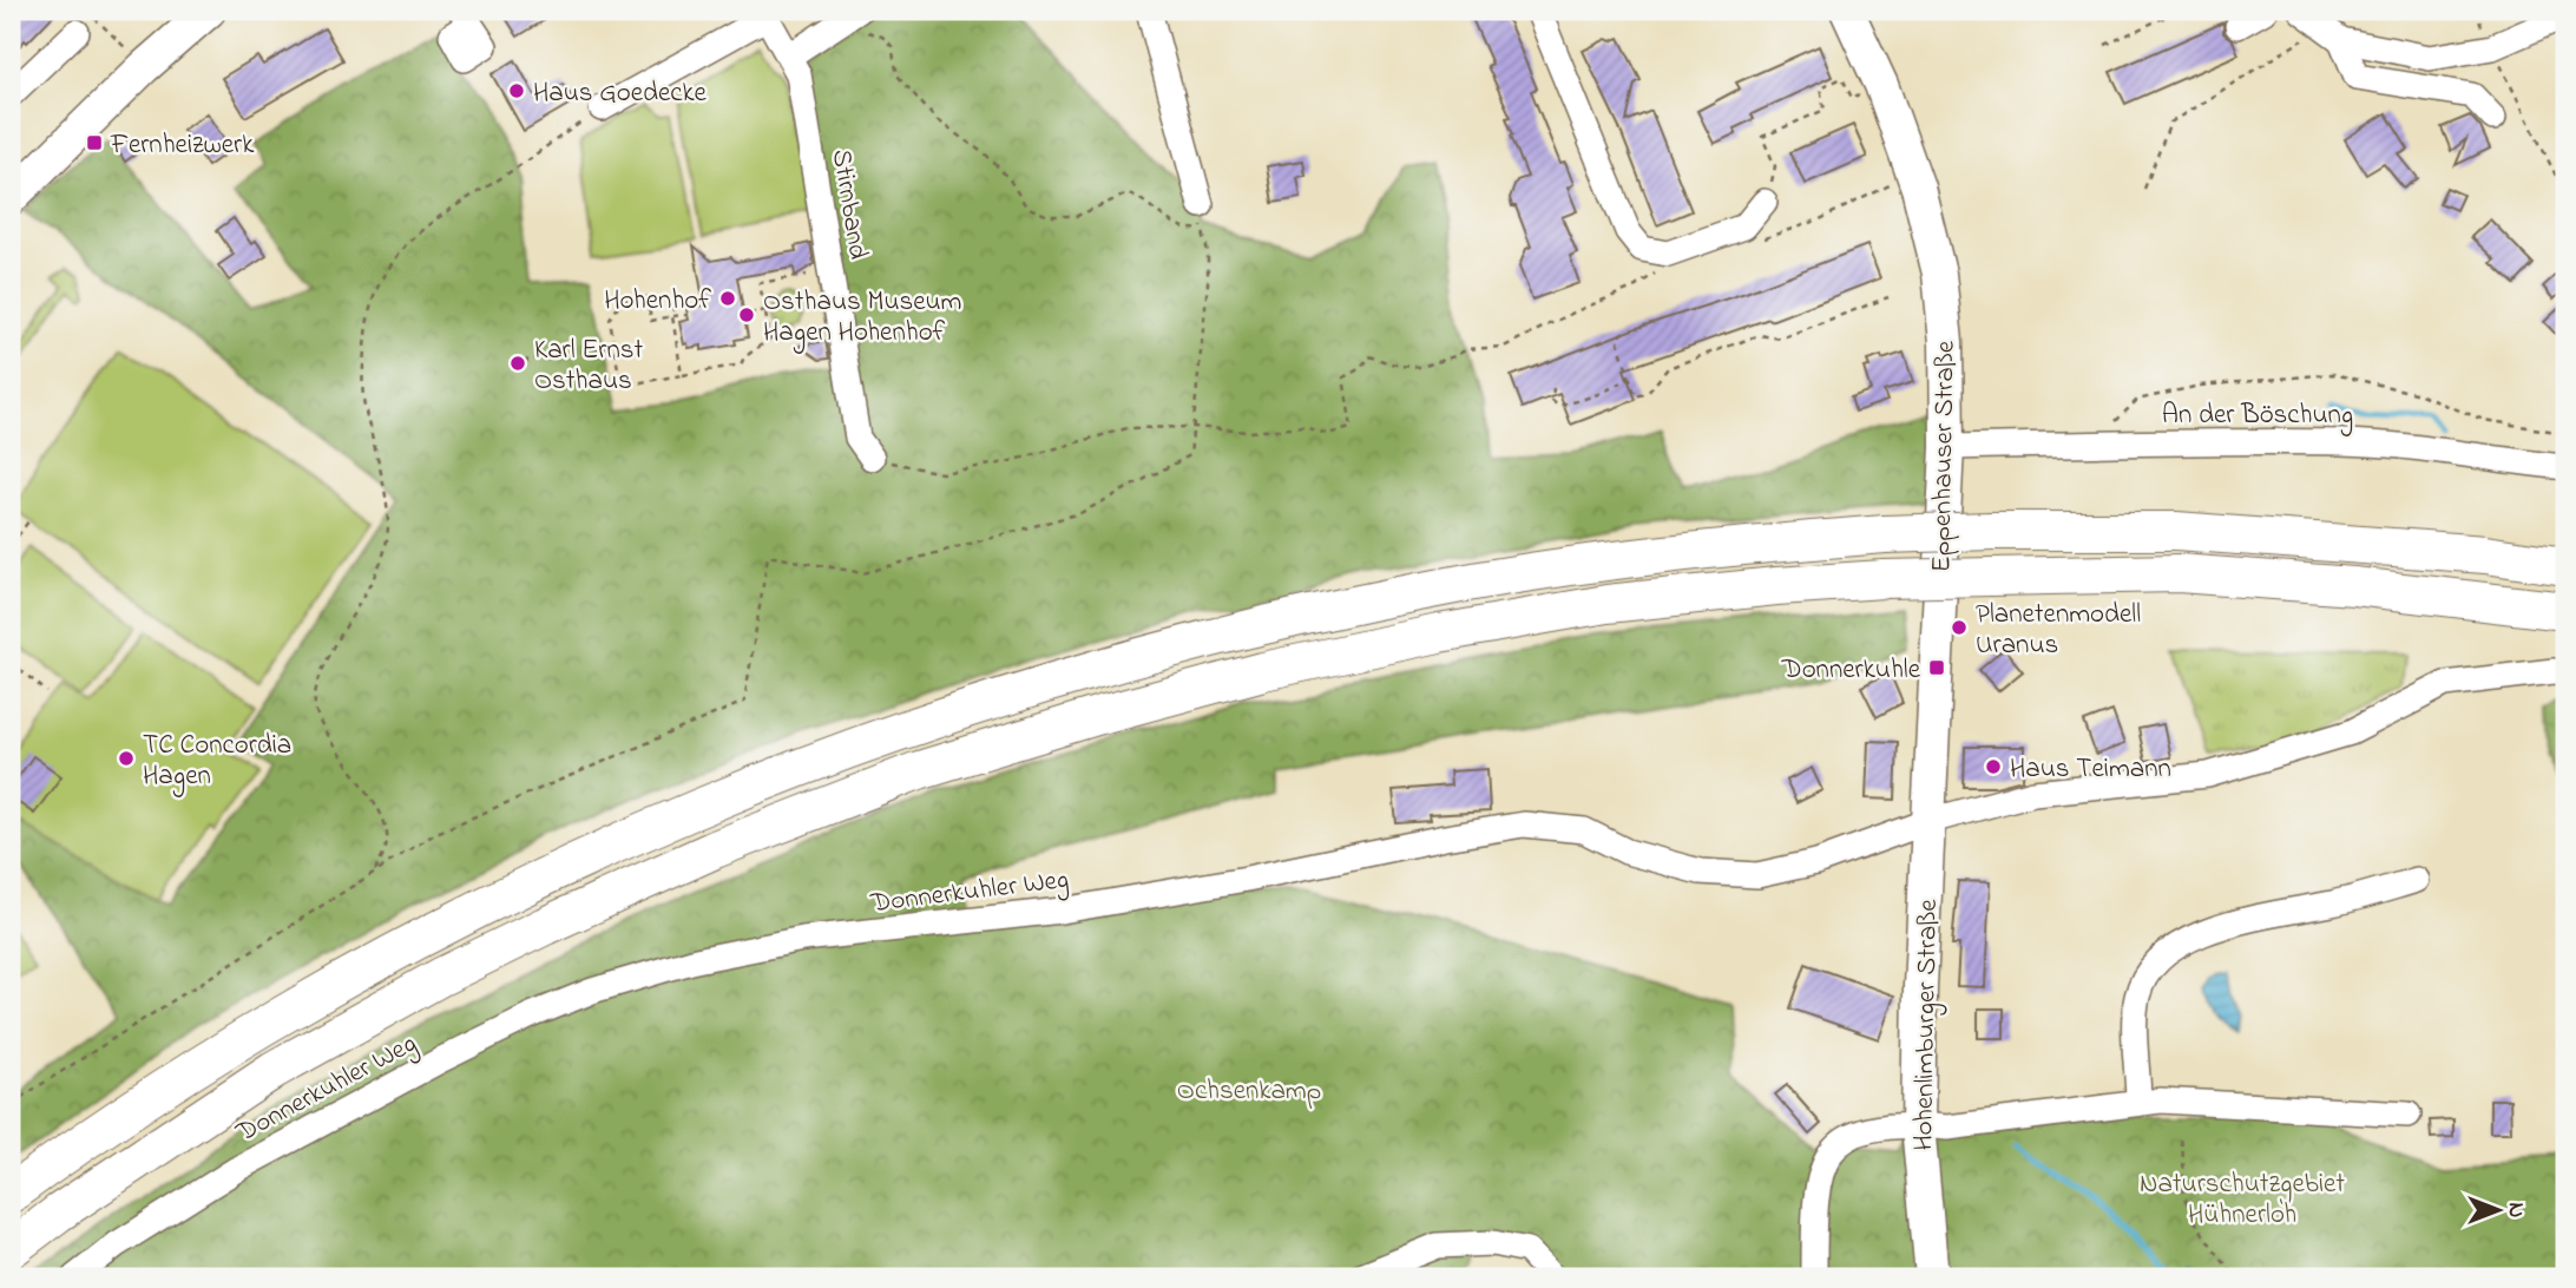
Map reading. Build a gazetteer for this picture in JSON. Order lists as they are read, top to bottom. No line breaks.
{"streets":{"main road":["Eppenhauser Straße","Hohenlimburger Straße"],"street":["Stirnband","An der Böschung","Donnerkuhler Weg"]},"crossings":[["An der Böschung","Eppenhauser Straße"],["Eppenhauser Straße","Donnerkuhler Weg"],["Eppenhauser Straße","Hohenlimburger Straße"],["Donnerkuhler Weg","Hohenlimburger Straße"]],"parks":["Ochsenkamp","Naturschutzgebiet Hühnerloh"],"places":{"other":["Haus Goedecke","Hohenhof","Osthaus Museum Hagen Hohenhof","Karl Ernst Osthaus","Planetenmodell Uranus","TC Concordia Hagen","Haus Teimann"],"transit":["Fernheizwerk","Donnerkuhle"]},"north":"right"}
